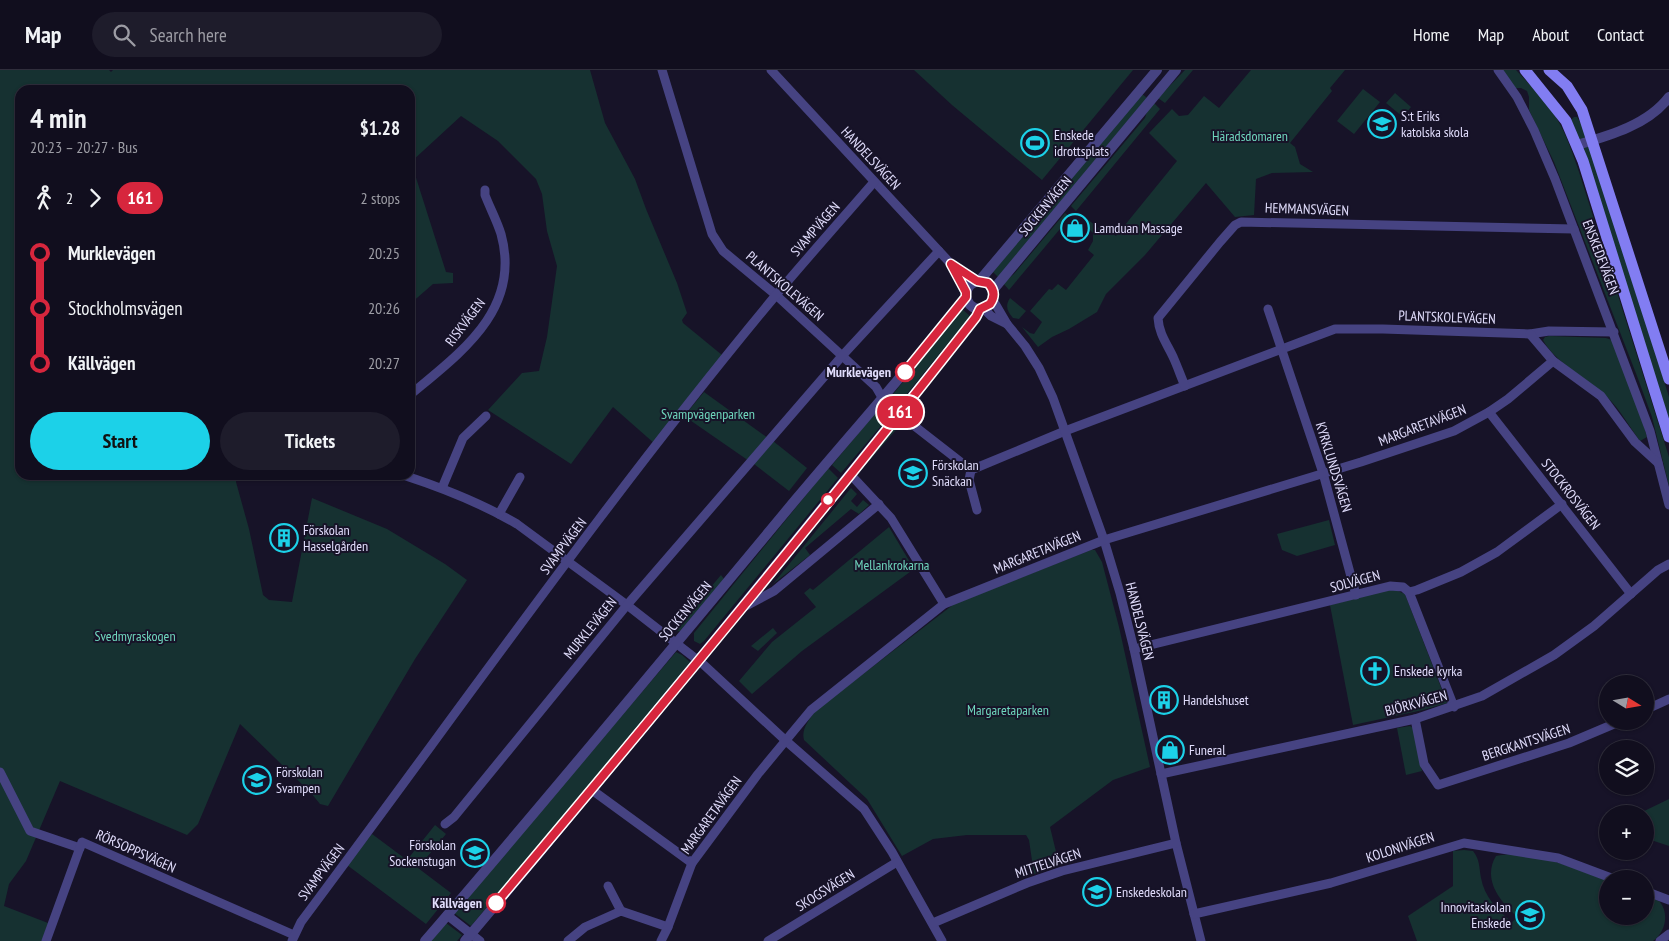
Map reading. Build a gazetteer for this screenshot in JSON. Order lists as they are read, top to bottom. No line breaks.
{"streets":{"main road":["ENSKEDEVÄGEN"],"street":["HANDELSVÄGEN","SOCKENVÄGEN","HEMMANSVÄGEN","SVAMPVÄGEN","PLANTSKOLEVÄGEN","RISKVÄGEN","MARGARETAVÄGEN","KYRKLUNDSVÄGEN","STOCKROSVÄGEN","SOLVÄGEN","MURKLEVÄGEN","BJÖRKVÄGEN","BERGKANTSVÄGEN","KOLONIVÄGEN","RÖRSOPPSVÄGEN","MITTELVÄGEN","SKOGSVÄGEN"]},"crossings":[["HANDELSVÄGEN","SOCKENVÄGEN"],["HANDELSVÄGEN","SVAMPVÄGEN"],["HANDELSVÄGEN","PLANTSKOLEVÄGEN"],["HANDELSVÄGEN","MARGARETAVÄGEN"],["HANDELSVÄGEN","SOLVÄGEN"],["HANDELSVÄGEN","MURKLEVÄGEN"],["HANDELSVÄGEN","BJÖRKVÄGEN"],["HANDELSVÄGEN","KOLONIVÄGEN"],["HANDELSVÄGEN","MITTELVÄGEN"],["SOCKENVÄGEN","PLANTSKOLEVÄGEN"],["HEMMANSVÄGEN","ENSKEDEVÄGEN"],["HEMMANSVÄGEN","PLANTSKOLEVÄGEN"],["SVAMPVÄGEN","PLANTSKOLEVÄGEN"],["SVAMPVÄGEN","RÖRSOPPSVÄGEN"],["ENSKEDEVÄGEN","PLANTSKOLEVÄGEN"],["PLANTSKOLEVÄGEN","KYRKLUNDSVÄGEN"],["PLANTSKOLEVÄGEN","MURKLEVÄGEN"],["MARGARETAVÄGEN","KYRKLUNDSVÄGEN"],["MARGARETAVÄGEN","STOCKROSVÄGEN"],["KYRKLUNDSVÄGEN","SOLVÄGEN"],["STOCKROSVÄGEN","BJÖRKVÄGEN"],["BJÖRKVÄGEN","BERGKANTSVÄGEN"]],"parks":["Häradsdomaren","Svampvägenparken","Mellankrokarna","Svedmyraskogen","Margaretaparken"],"places":{"school or university":["S:t Eriks katolska skola","Förskolan Snäckan","Förskolan Svampen","Förskolan Sockenstugan","Enskedeskolan","Innovitaskolan Enskede"],"sports":["Enskede idrottsplats"],"shop":["Lamduan Massage","Funeral"],"other":["Murklevägen","Källvägen"],"building":["Förskolan Hasselgården","Handelshuset"],"church":["Enskede kyrka"]},"lines":["bus line 161"],"north":"right","page":{"header":"Map","search":"Search here","nav":["Home","Map","About","Contact"],"on_map":"161","heading":["4 min","20:23 – 20:27 · Bus","$1.28"],"legs":["2","161","2 stops"],"list":[{"name":"Murklevägen","value":"20:25"},{"name":"Stockholmsvägen","value":"20:26"},{"name":"Källvägen","value":"20:27"}],"buttons":["Start","Tickets"],"map_buttons":["+","−"]}}
